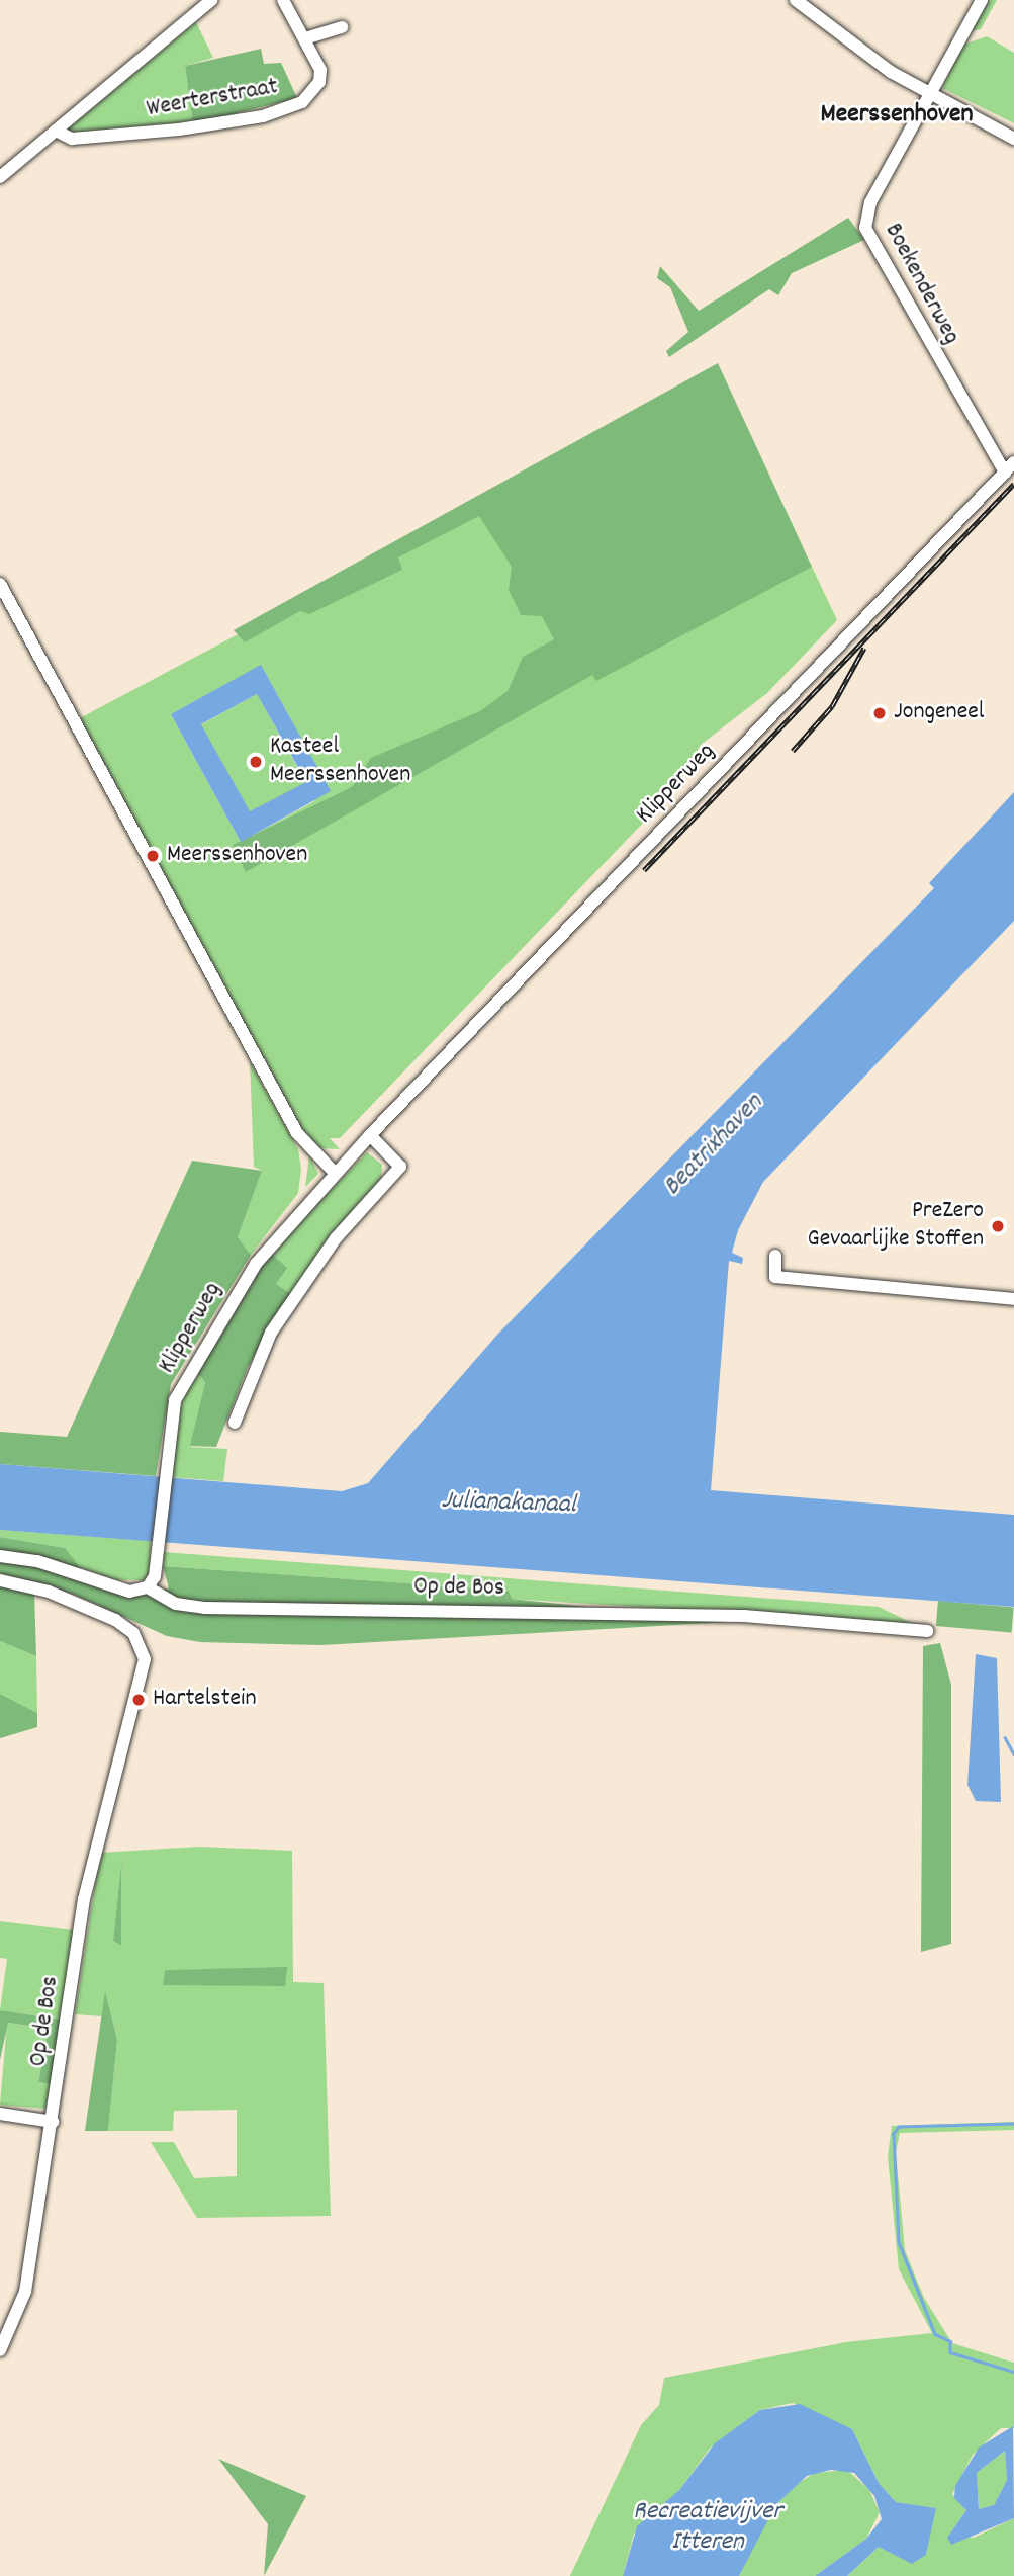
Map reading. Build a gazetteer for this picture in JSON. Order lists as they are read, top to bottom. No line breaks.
{"streets":{"street":["Weerterstraat","Boekenderweg","Klipperweg","Op de Bos"]},"crossings":[["Boekenderweg","Klipperweg"],["Klipperweg","Op de Bos"]],"districts":["Meerssenhoven"],"water":["Beatrixhaven","Julianakanaal","Recreatievijver Itteren"],"places":["Jongeneel","Kasteel Meerssenhoven","Meerssenhoven","PreZero Gevaarlijke Stoffen","Hartelstein"]}
